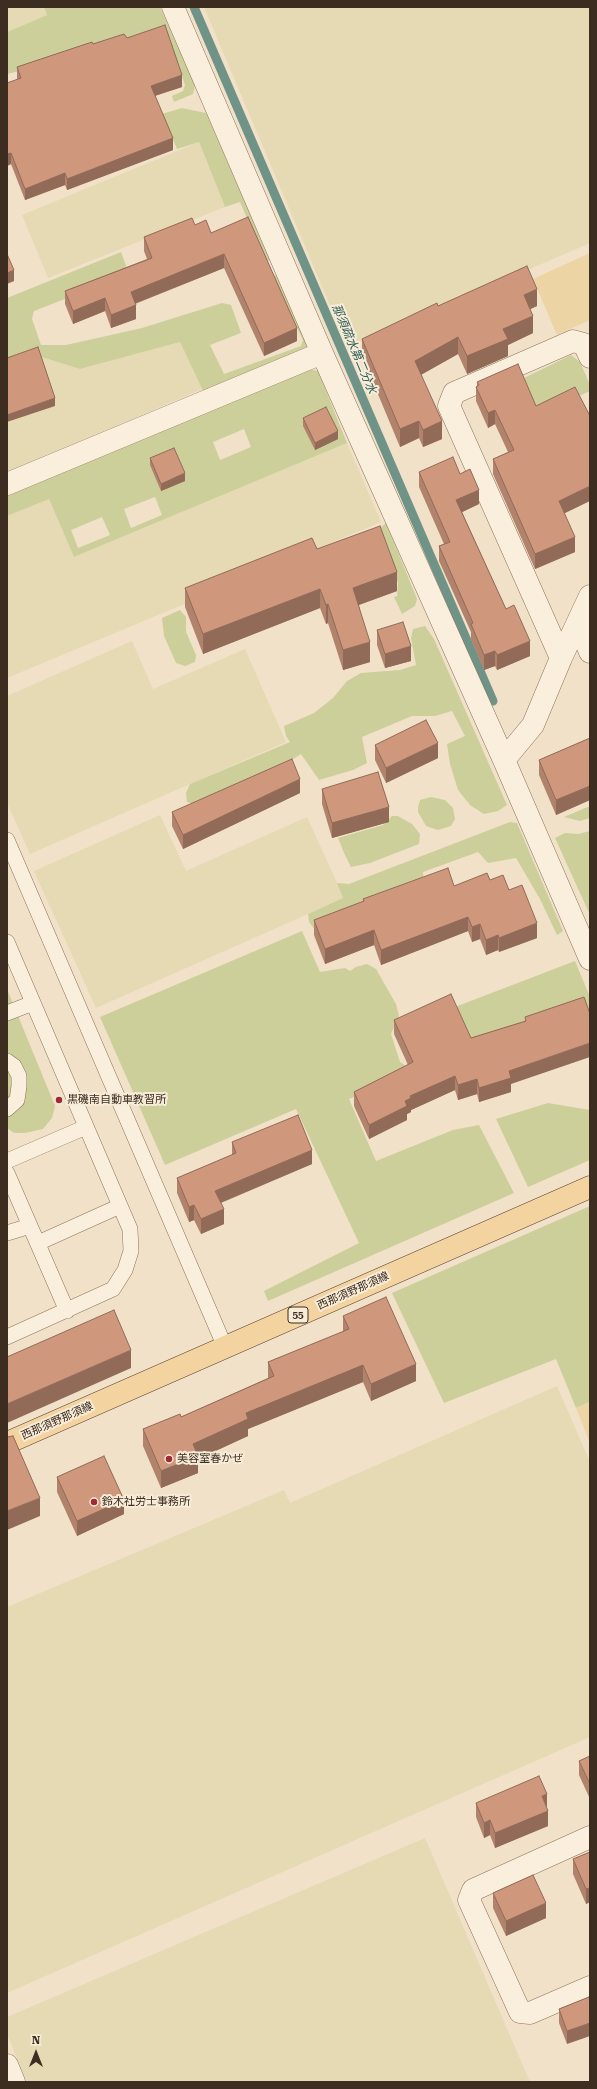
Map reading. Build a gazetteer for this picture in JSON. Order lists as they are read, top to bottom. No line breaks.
{"streets":{"main road":["西那須野那須線","55"]},"water":["那須疏水第二分水"],"places":["黒磯南自動車教習所","美容室春かぜ","鈴木社労士事務所"],"north":"top"}
